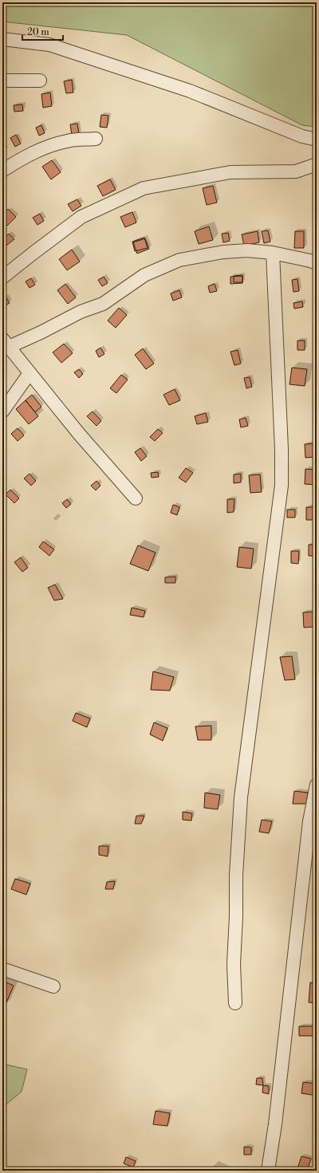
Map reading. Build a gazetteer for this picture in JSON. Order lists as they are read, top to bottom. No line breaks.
{"scale_bar":"20 m"}
